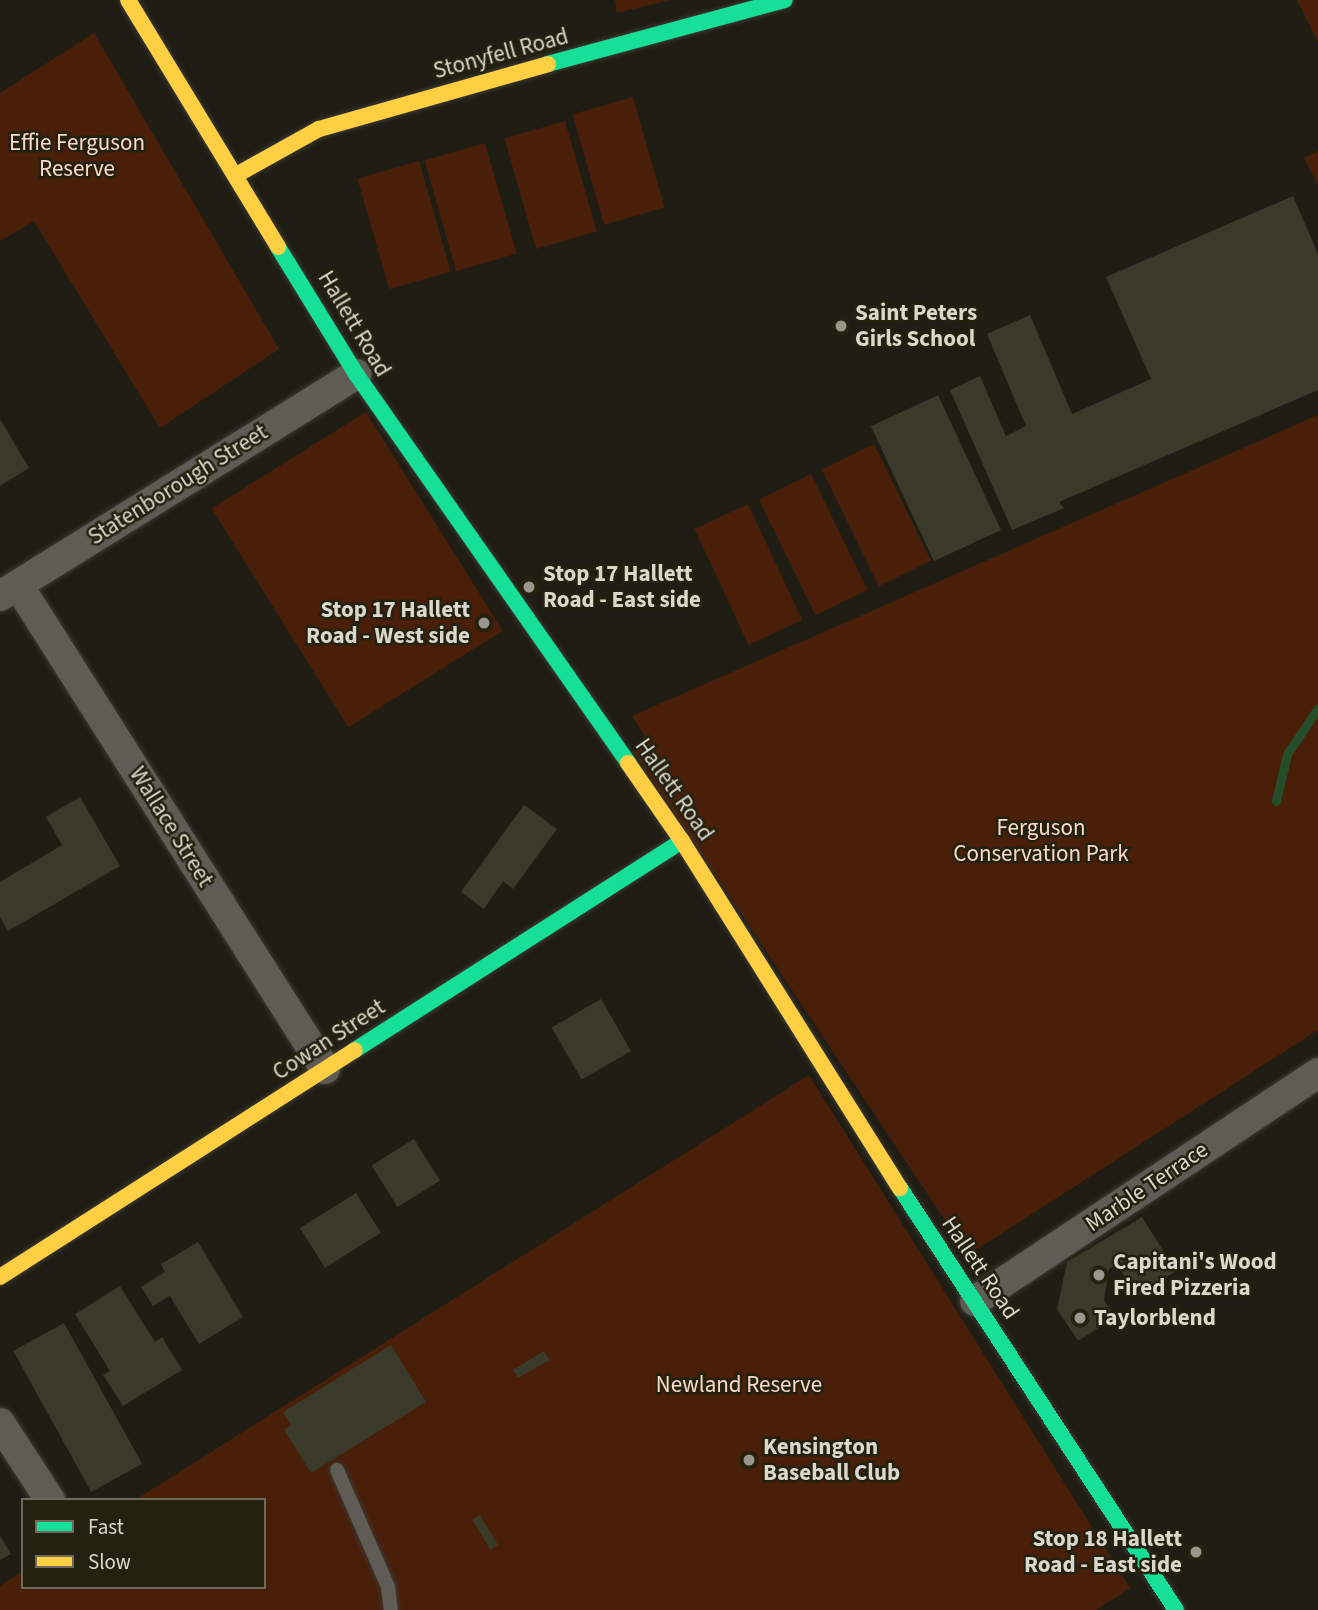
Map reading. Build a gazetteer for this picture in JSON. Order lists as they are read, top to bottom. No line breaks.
{"streets":{"main road":["Stonyfell Road","Hallett Road","Cowan Street"],"street":["Statenborough Street","Wallace Street","Marble Terrace"]},"crossings":[["Stonyfell Road","Hallett Road"],["Hallett Road","Statenborough Street"],["Hallett Road","Cowan Street"],["Hallett Road","Marble Terrace"],["Statenborough Street","Wallace Street"],["Wallace Street","Cowan Street"]],"parks":["Effie Ferguson Reserve","Ferguson Conservation Park","Newland Reserve"],"places":["Saint Peters Girls School","Stop 17 Hallett Road - East side","Stop 17 Hallett Road - West side","Capitani's Wood Fired Pizzeria","Taylorblend","Kensington Baseball Club","Stop 18 Hallett Road - East side"],"legend":["Fast","Slow"]}
